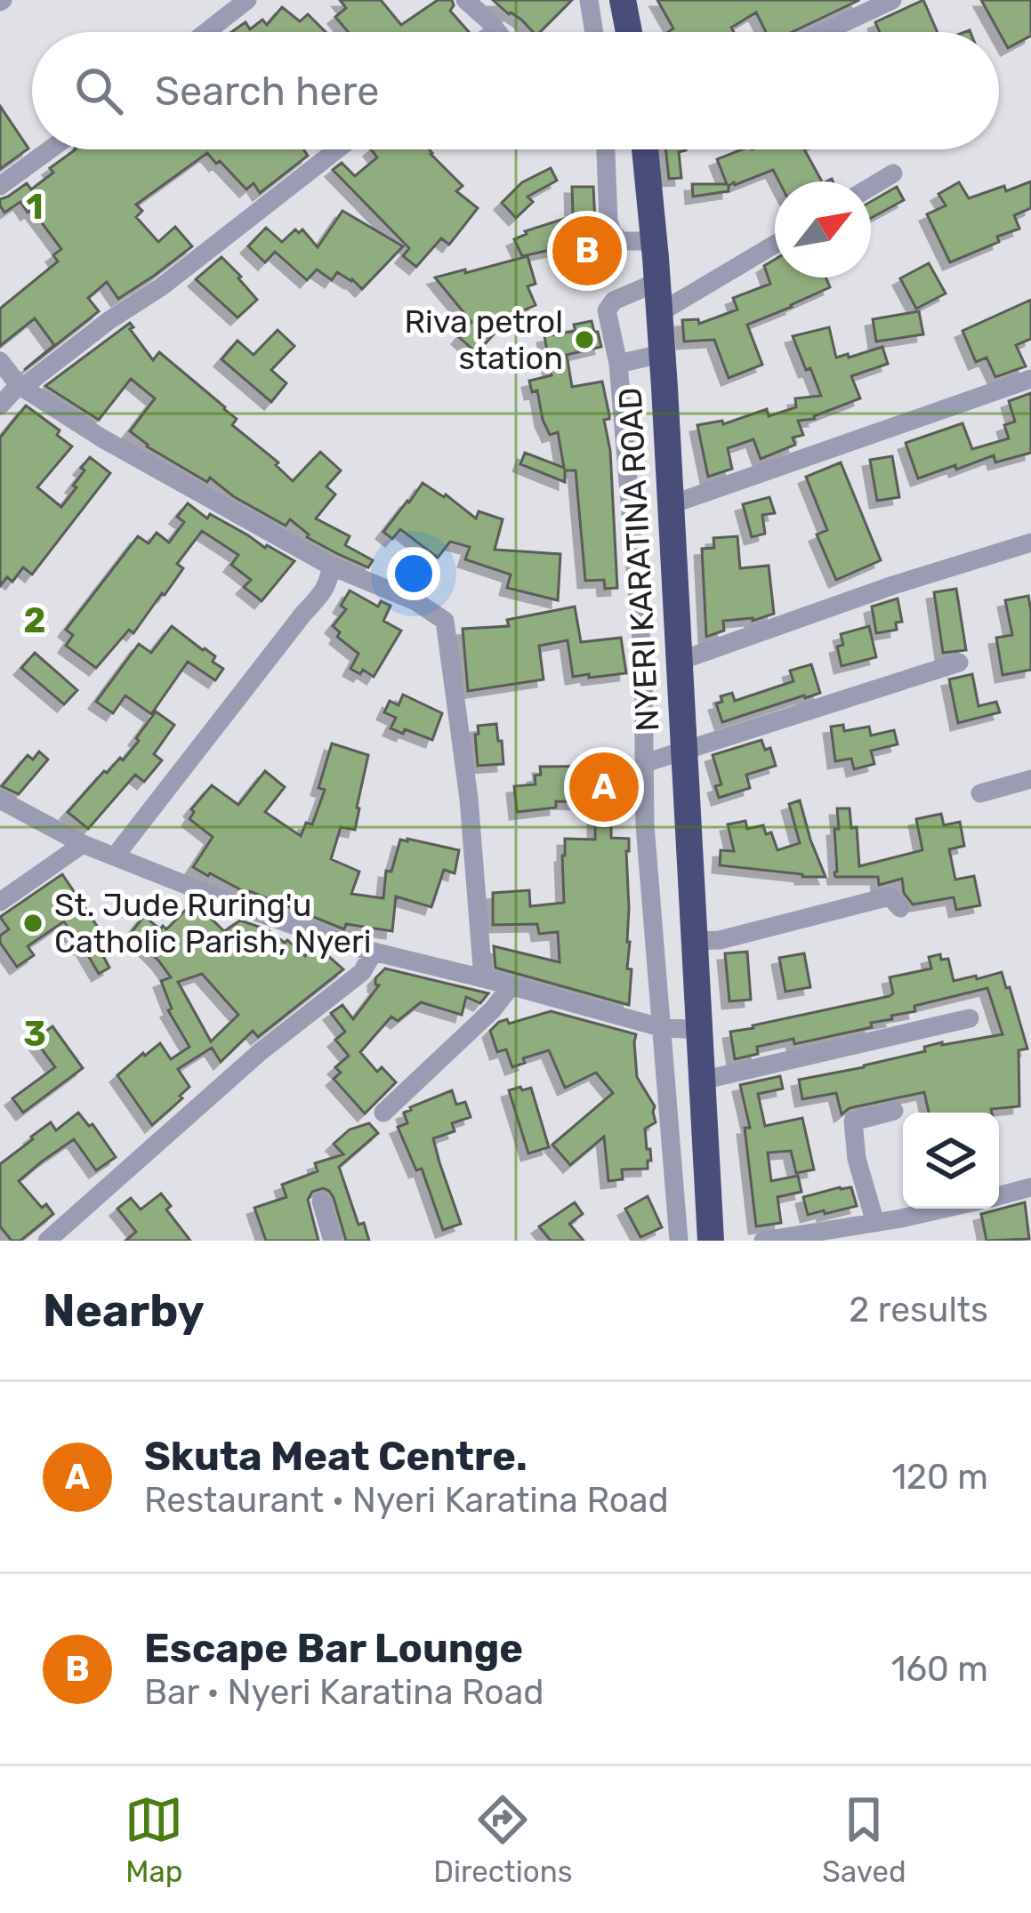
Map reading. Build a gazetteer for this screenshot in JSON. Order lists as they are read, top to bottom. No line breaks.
{"streets":{"highway":["NYERI KARATINA ROAD"]},"places":["Riva petrol station","St. Jude Ruring'u Catholic Parish, Nyeri"],"north":"top right","page":{"search":"Search here","pins":["B","A"],"heading":["Nearby","2 results"],"list":[{"mark":"A","name":"Skuta Meat Centre.","note":"Restaurant · Nyeri Karatina Road","value":"120 m"},{"mark":"B","name":"Escape Bar Lounge","note":"Bar · Nyeri Karatina Road","value":"160 m"}],"nav":["Map","Directions","Saved"]},"grid":{"rows":["1","2","3"]}}
